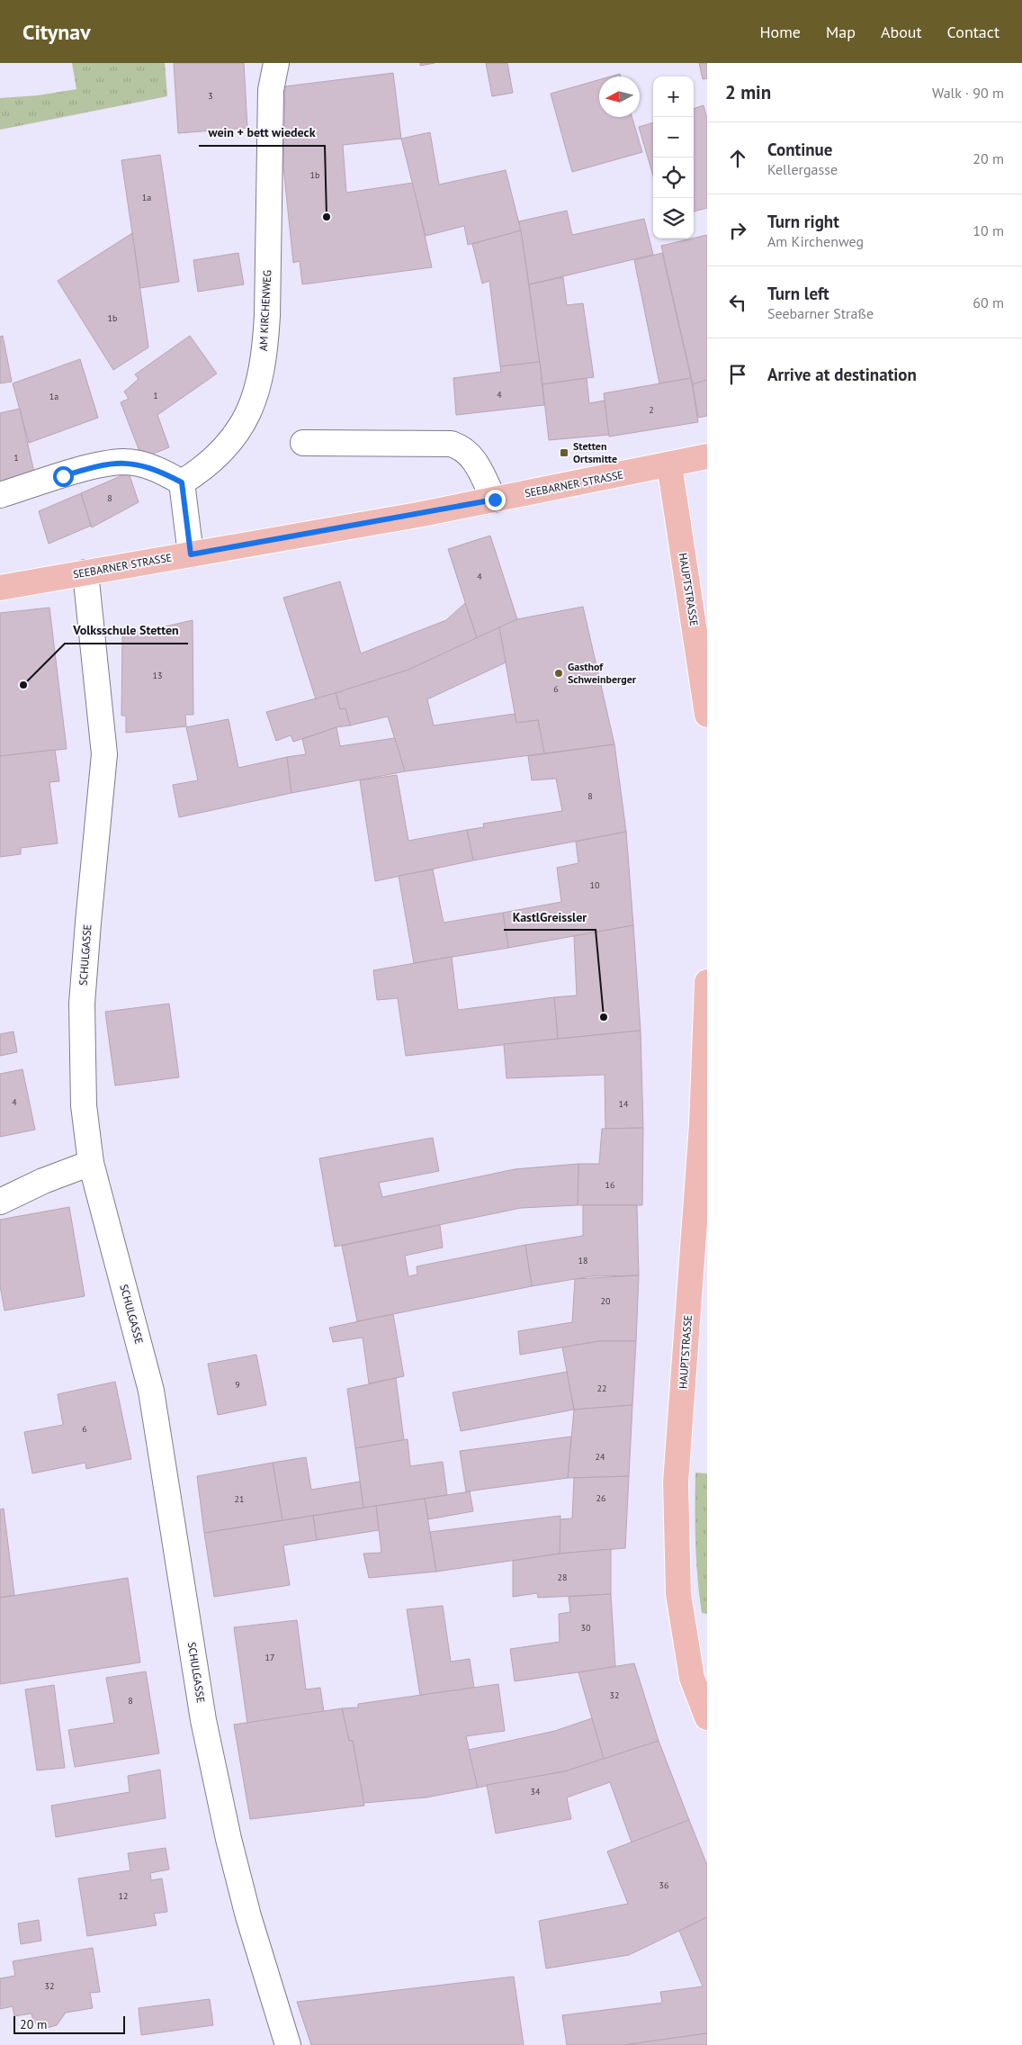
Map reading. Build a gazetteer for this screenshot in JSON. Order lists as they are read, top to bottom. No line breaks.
{"streets":{"main road":["SEEBARNER STRASSE","HAUPTSTRASSE"],"street":["AM KIRCHENWEG","SCHULGASSE"]},"crossings":[["SEEBARNER STRASSE","HAUPTSTRASSE"],["SEEBARNER STRASSE","SCHULGASSE"]],"places":{"other":["wein + bett wiedeck","Gasthof Schweinberger","Volksschule Stetten","KastlGreissler"],"transit":["Stetten Ortsmitte"]},"house_numbers":["3","1b","1a","1b","4","1","1a","2","1","8","4","13","6","8","10","4","14","16","18","20","9","22","6","24","26","21","28","30","17","32","8","34","36","12","32"],"scale_bar":"20 m","north":"left","page":{"header":"Citynav","nav":["Home","Map","About","Contact"],"heading":["2 min","Walk · 90 m"],"map_buttons":["+","−"],"list":[["Continue","Kellergasse","20 m"],["Turn right","Am Kirchenweg","10 m"],["Turn left","Seebarner Straße","60 m"],"Arrive at destination"],"scale":"20 m"}}
